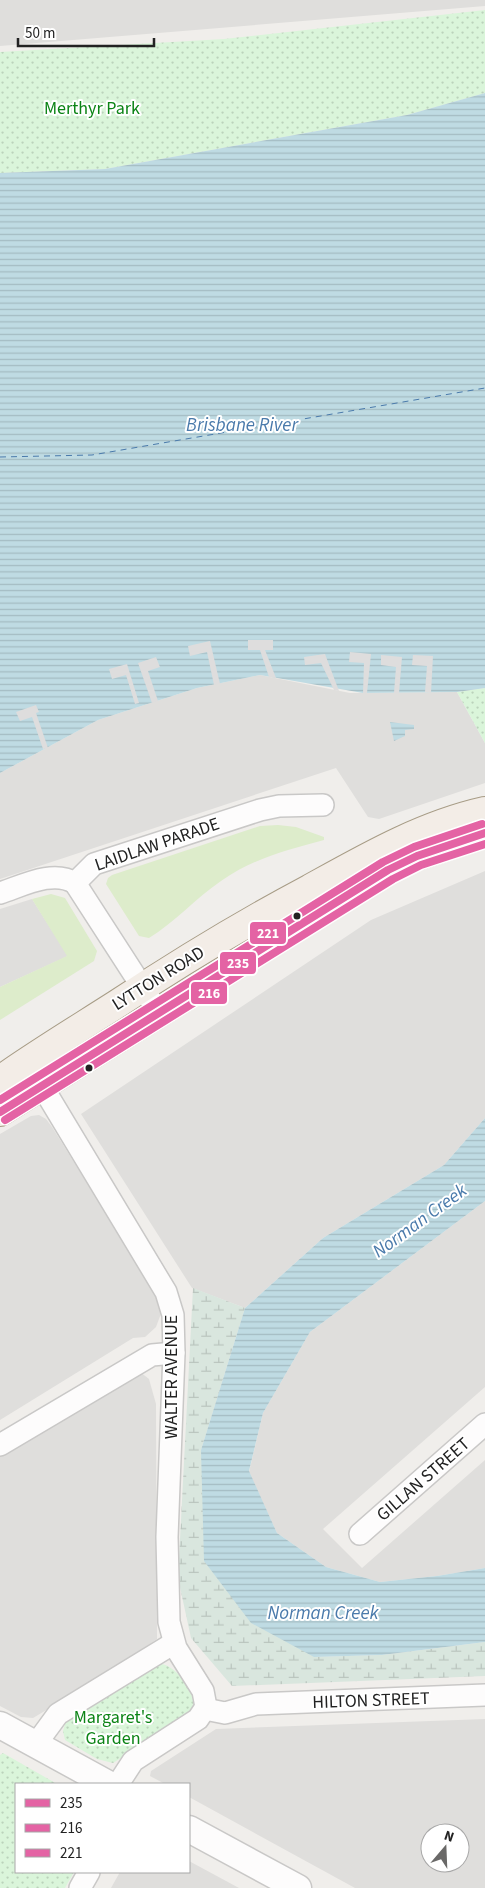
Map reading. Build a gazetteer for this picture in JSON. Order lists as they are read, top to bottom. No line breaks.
{"streets":{"main road":["LYTTON ROAD"],"street":["LAIDLAW PARADE","WALTER AVENUE","GILLAN STREET","HILTON STREET"]},"crossings":[["LYTTON ROAD","WALTER AVENUE"],["WALTER AVENUE","HILTON STREET"]],"water":["Brisbane River","Norman Creek"],"parks":["Merthyr Park","Margaret's Garden"],"lines":["transit line 221","transit line 235","transit line 216"],"legend":["235","216","221"],"scale_bar":"50 m","north":"top"}
